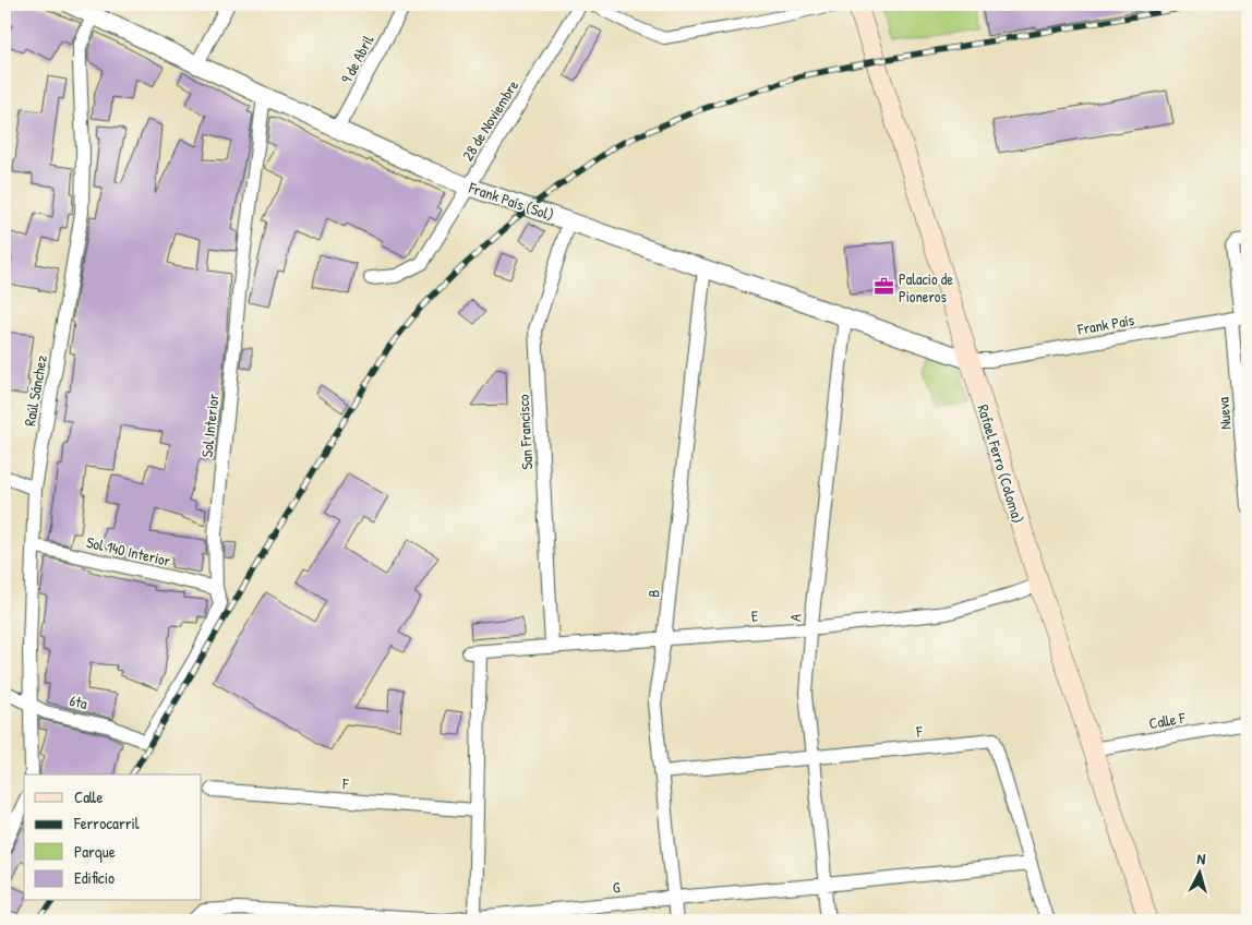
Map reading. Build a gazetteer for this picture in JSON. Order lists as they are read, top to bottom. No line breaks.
{"streets":{"main road":["Rafael Ferro (Coloma)"],"street":["9 de Abril","28 de Noviembre","Frank País (Sol)","Frank País","Raúl Sánchez","Nueva","Sol Interior","San Francisco","Sol 140 Interior","B","E","A","6ta","Calle F","F","G"]},"crossings":[["9 de Abril","Frank País (Sol)"],["28 de Noviembre","Frank País (Sol)"],["Frank País (Sol)","Frank País"],["Frank País (Sol)","Raúl Sánchez"],["Frank País (Sol)","Sol Interior"],["Frank País (Sol)","San Francisco"],["Frank País (Sol)","Rafael Ferro (Coloma)"],["Frank País (Sol)","B"],["Frank País (Sol)","A"],["Frank País","Nueva"],["Frank País","Rafael Ferro (Coloma)"],["Raúl Sánchez","Sol 140 Interior"],["Raúl Sánchez","6ta"],["Sol Interior","Sol 140 Interior"],["Sol Interior","6ta"],["San Francisco","E"],["Rafael Ferro (Coloma)","E"],["Rafael Ferro (Coloma)","Calle F"],["B","E"],["B","F"],["B","G"],["E","A"],["E","F"],["A","F"],["A","G"],["F","G"]],"places":{"office":["Palacio de Pioneros"]},"legend":["Calle","Ferrocarril","Parque","Edificio"],"north":"top"}
